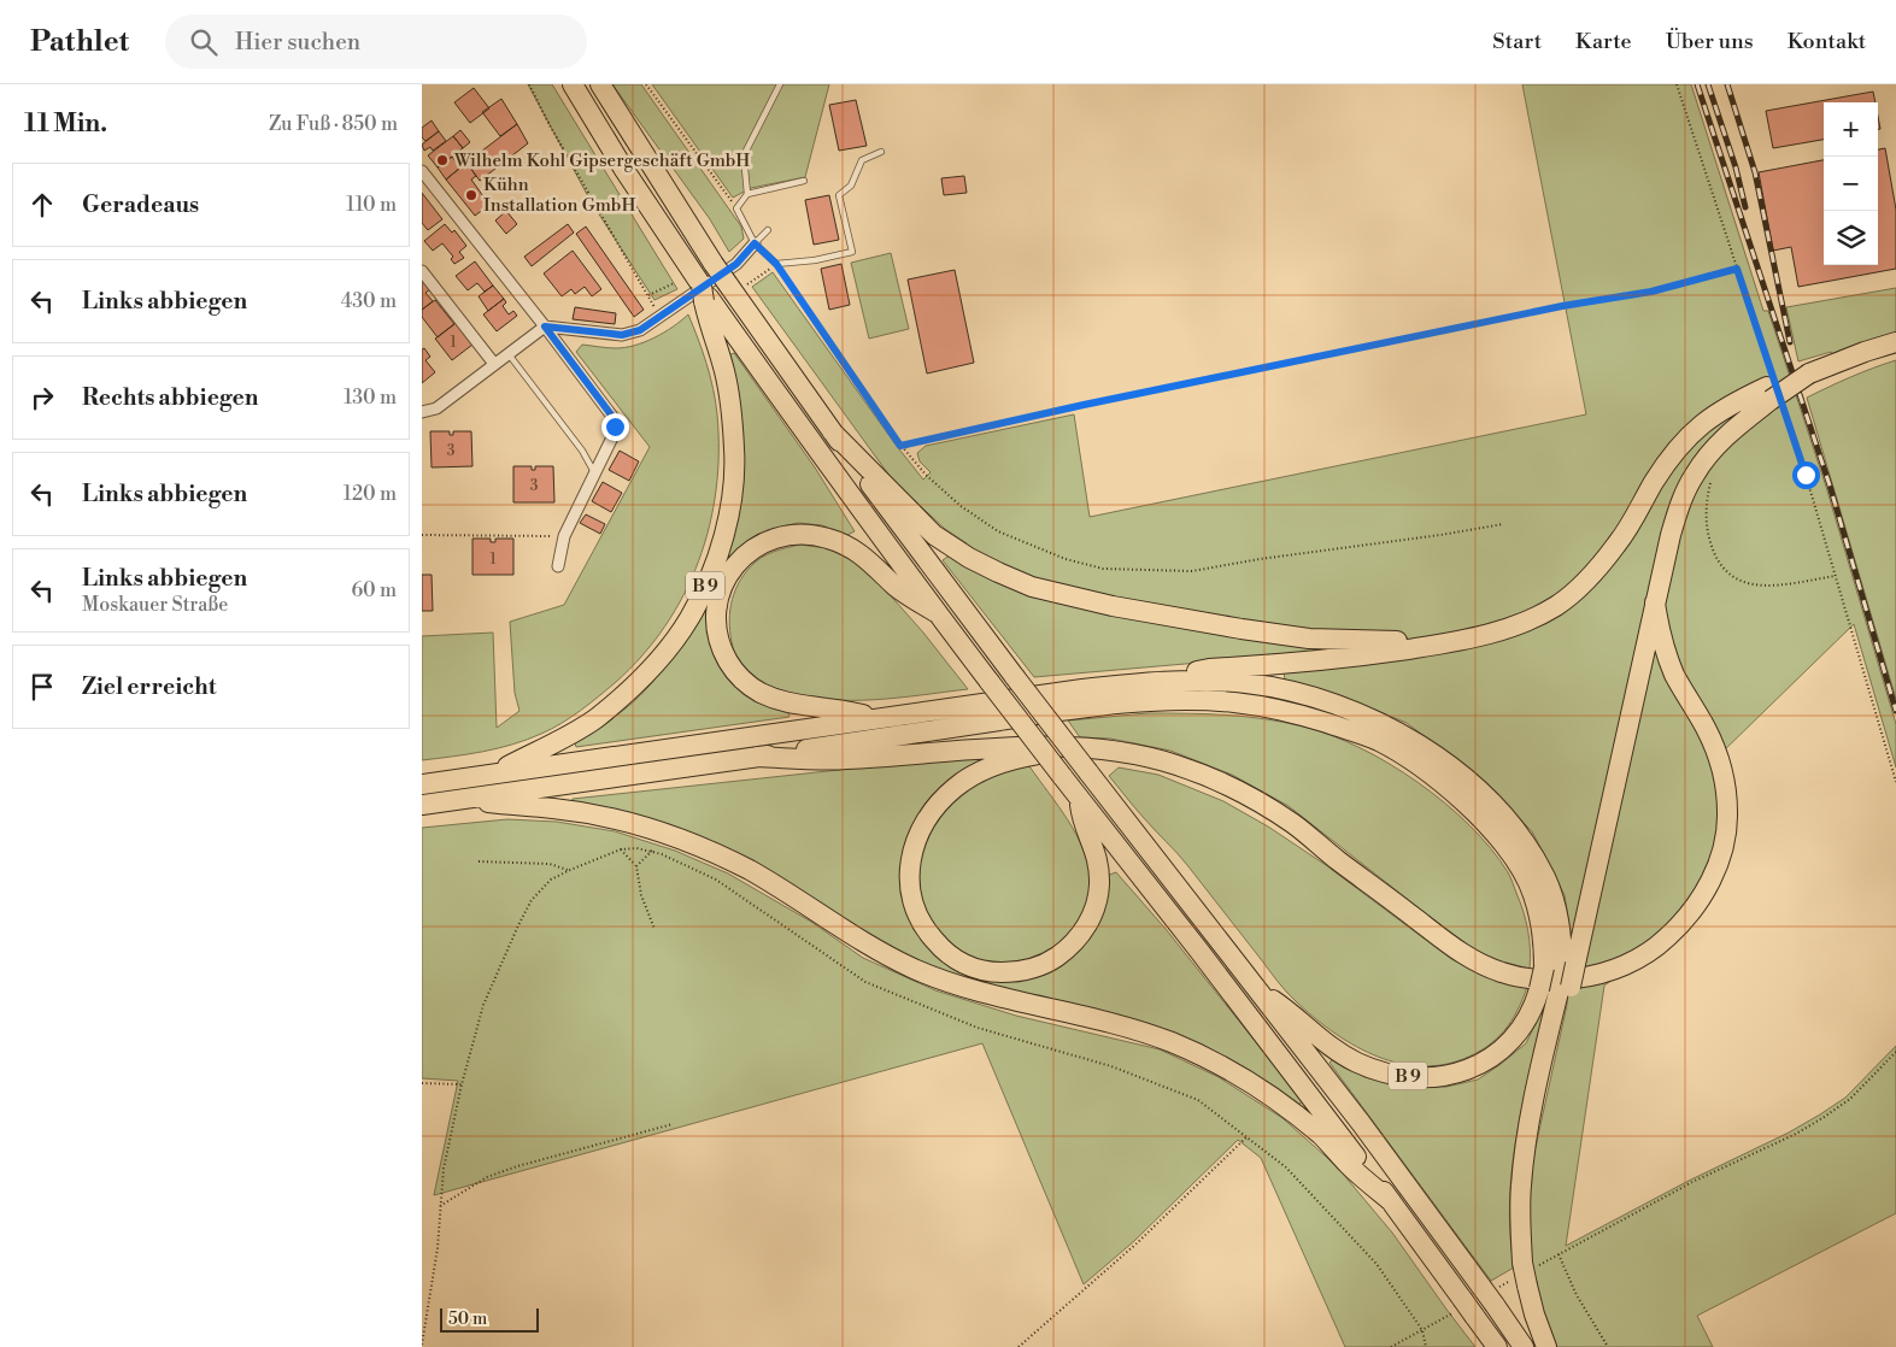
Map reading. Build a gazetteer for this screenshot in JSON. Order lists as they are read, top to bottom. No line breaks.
{"streets":{"highway":["B 9"]},"places":["Wilhelm Kohl Gipsergeschäft GmbH","Kühn Installation GmbH"],"house_numbers":["1","3","3","1"],"scale_bar":"50 m","page":{"header":"Pathlet","search":"Hier suchen","nav":["Start","Karte","Über uns","Kontakt"],"heading":["11 Min.","Zu Fuß · 850 m"],"map_buttons":["+","−"],"list":[["Geradeaus","110 m"],["Links abbiegen","430 m"],["Rechts abbiegen","130 m"],["Links abbiegen","120 m"],["Links abbiegen","Moskauer Straße","60 m"],"Ziel erreicht"],"scale":"50 m"}}
